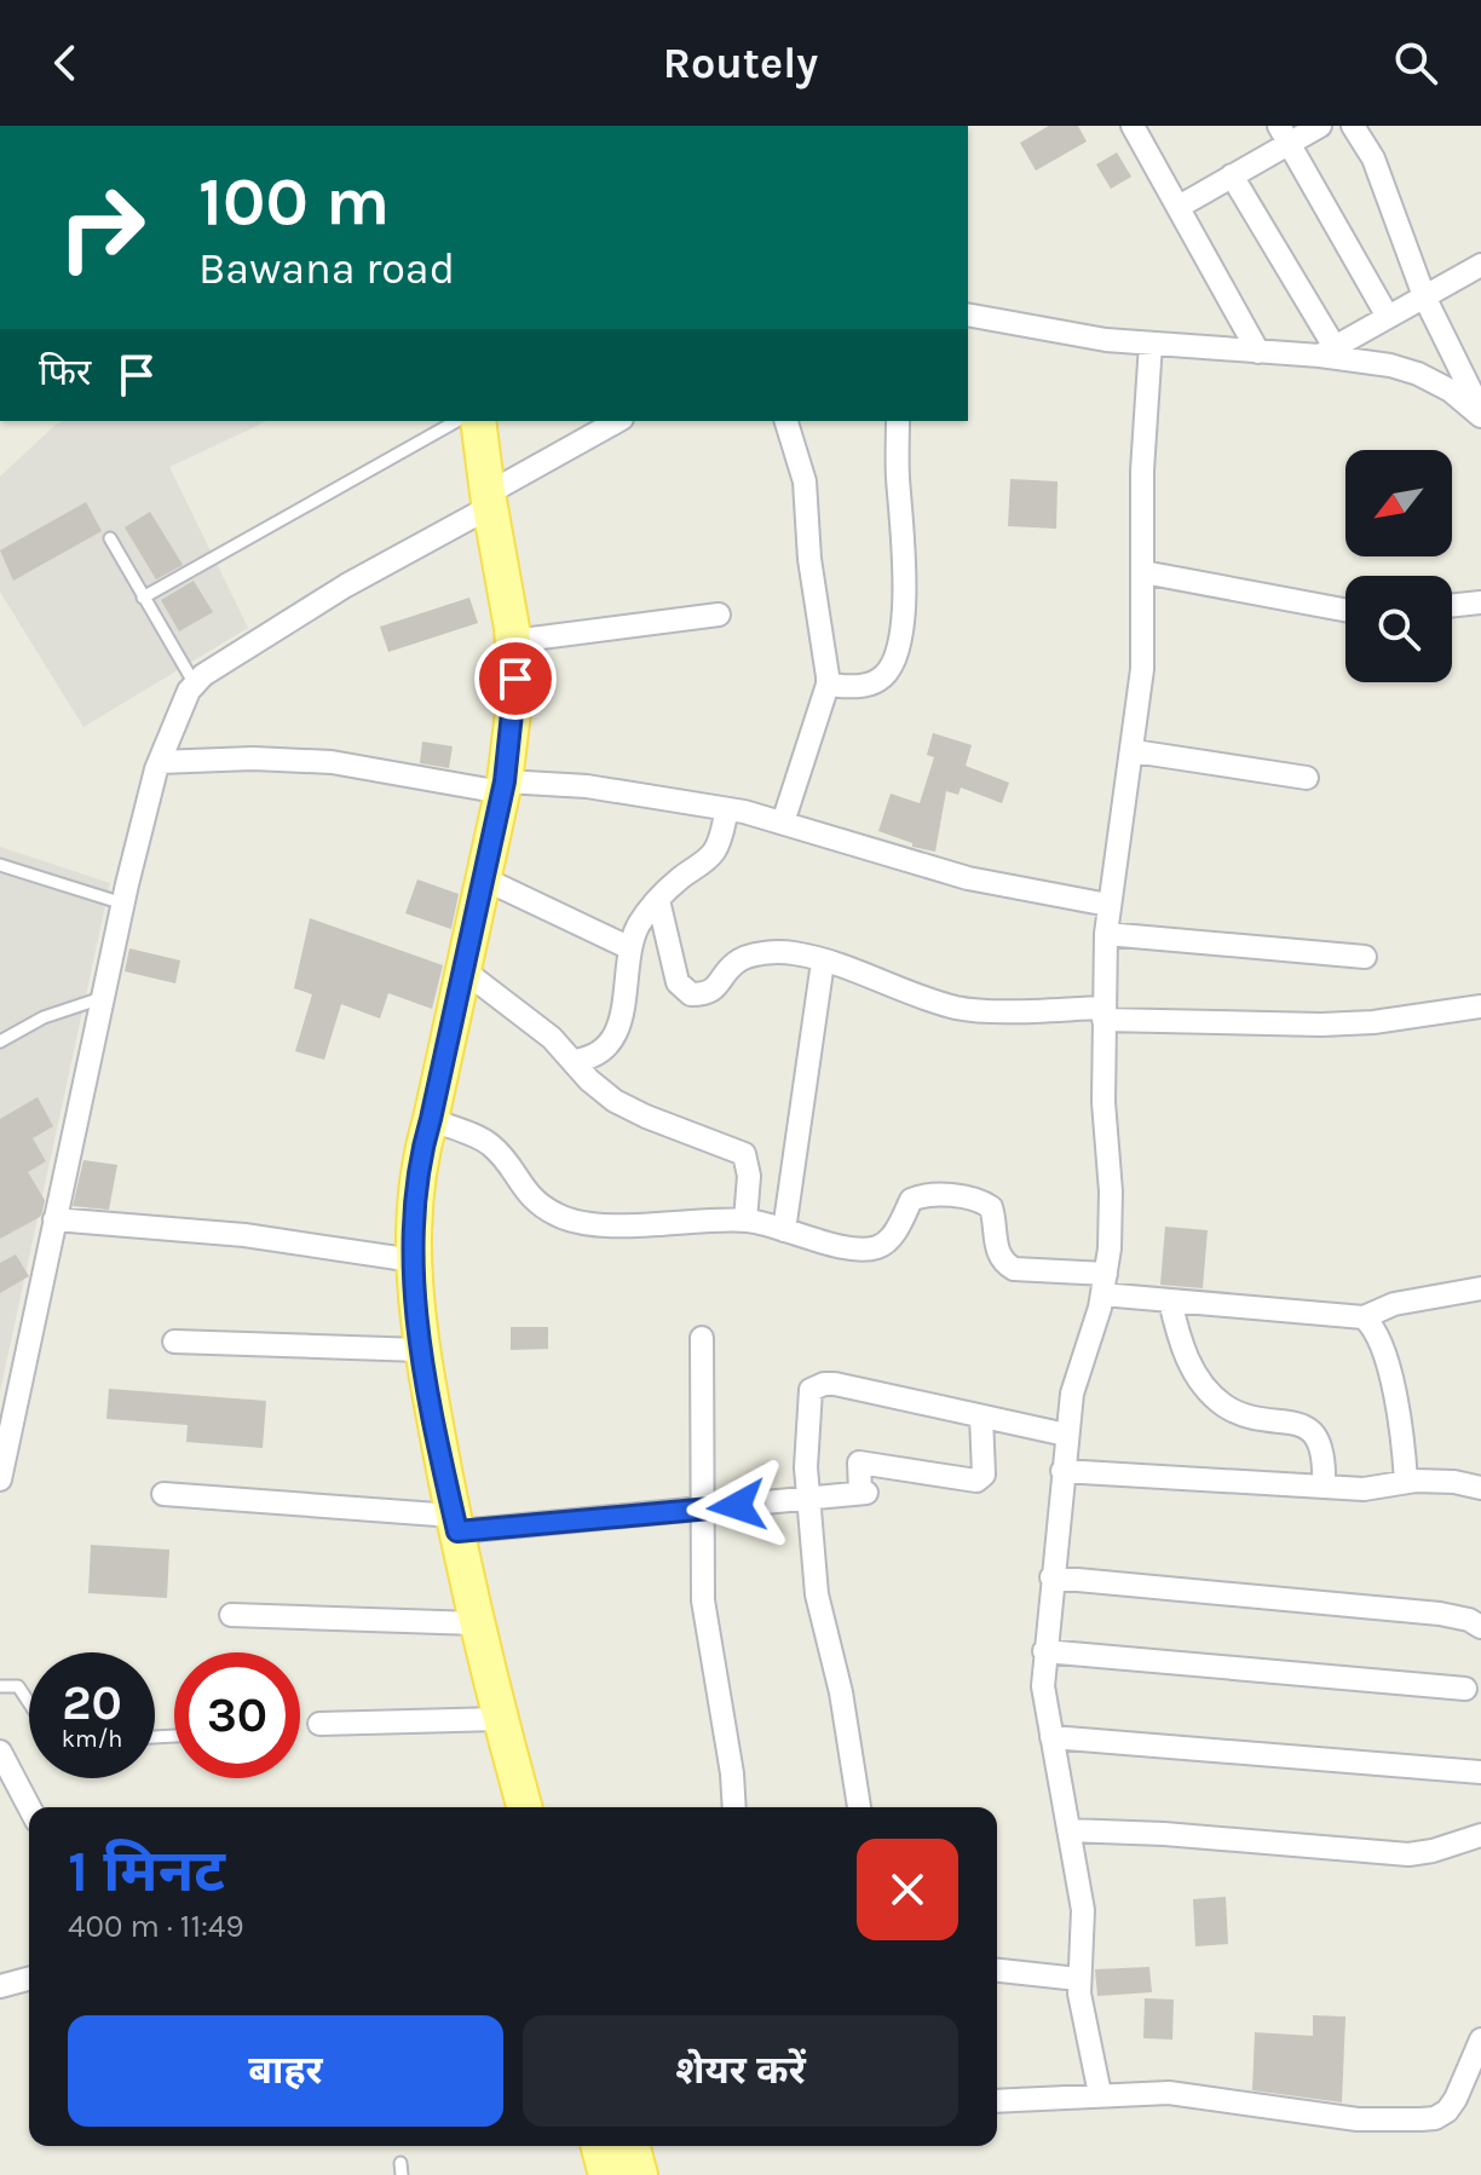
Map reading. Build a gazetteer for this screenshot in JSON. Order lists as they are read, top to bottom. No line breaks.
{"north":"bottom left","page":{"header":"Routely","turn":["100 m","Bawana road"],"then":"फिर","speed":"20 km/h","limit":"30","heading":["1 मिनट","400 m · 11:49"],"buttons":["बाहर","शेयर करें"]}}
